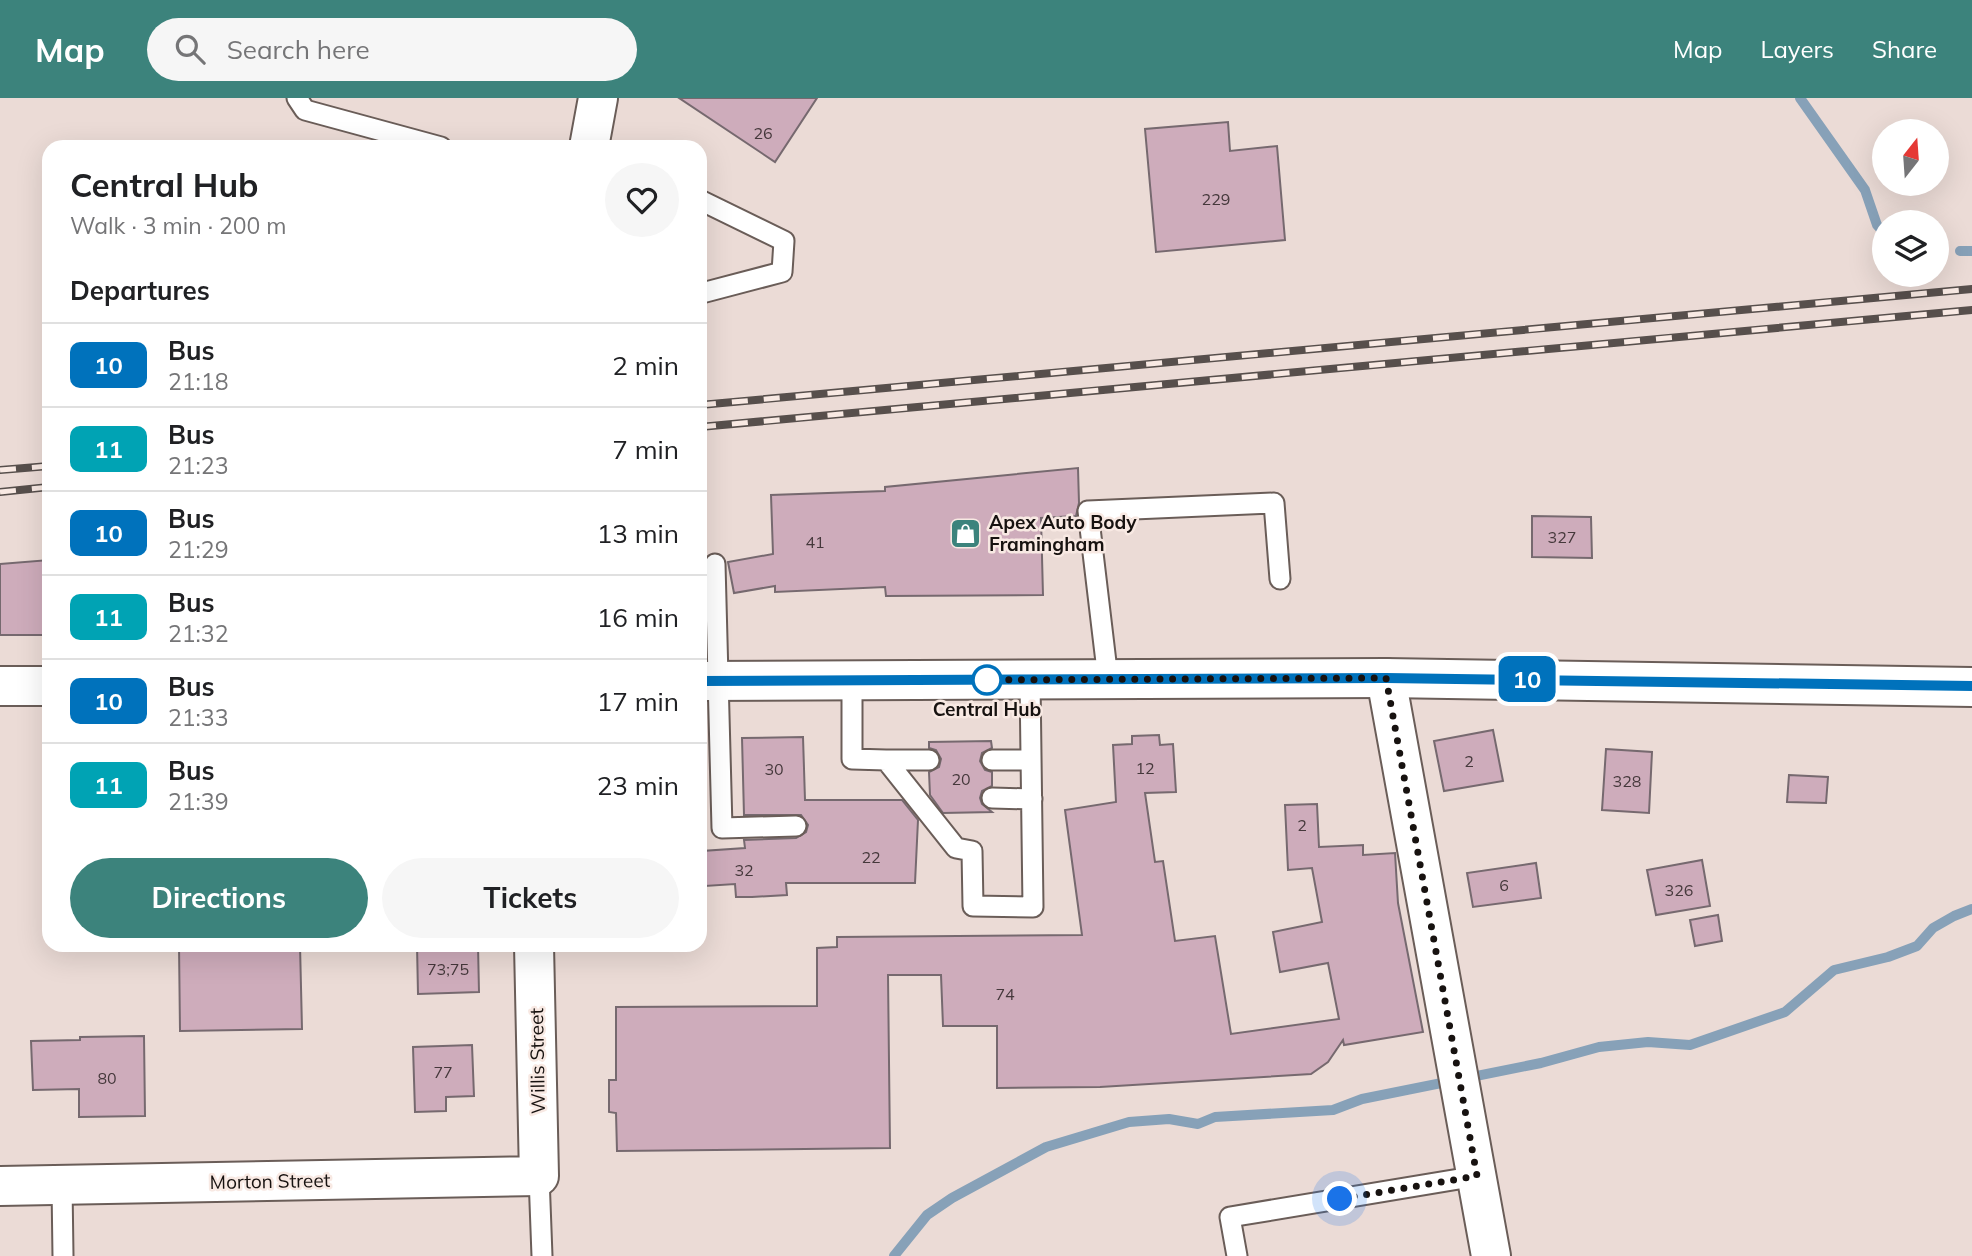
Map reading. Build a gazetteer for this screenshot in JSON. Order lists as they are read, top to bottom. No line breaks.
{"streets":{"street":["Willis Street","Morton Street"]},"crossings":[["Willis Street","Morton Street"]],"places":{"shop":["Apex Auto Body Framingham"],"other":["Central Hub"]},"lines":["bus line 10"],"house_numbers":["26","229","327","41","2","12","30","20","328","2","22","32","6","326","73;75","74","77","80"],"north":"top","page":{"header":"Map","search":"Search here","nav":["Map","Layers","Share"],"on_map":"10","heading":[["Central Hub","Walk · 3 min · 200 m"],"Departures"],"list":[{"mark":"10","name":"Bus","note":"21:18","value":"2 min"},{"mark":"11","name":"Bus","note":"21:23","value":"7 min"},{"mark":"10","name":"Bus","note":"21:29","value":"13 min"},{"mark":"11","name":"Bus","note":"21:32","value":"16 min"},{"mark":"10","name":"Bus","note":"21:33","value":"17 min"},{"mark":"11","name":"Bus","note":"21:39","value":"23 min"}],"buttons":["Directions","Tickets"]}}
